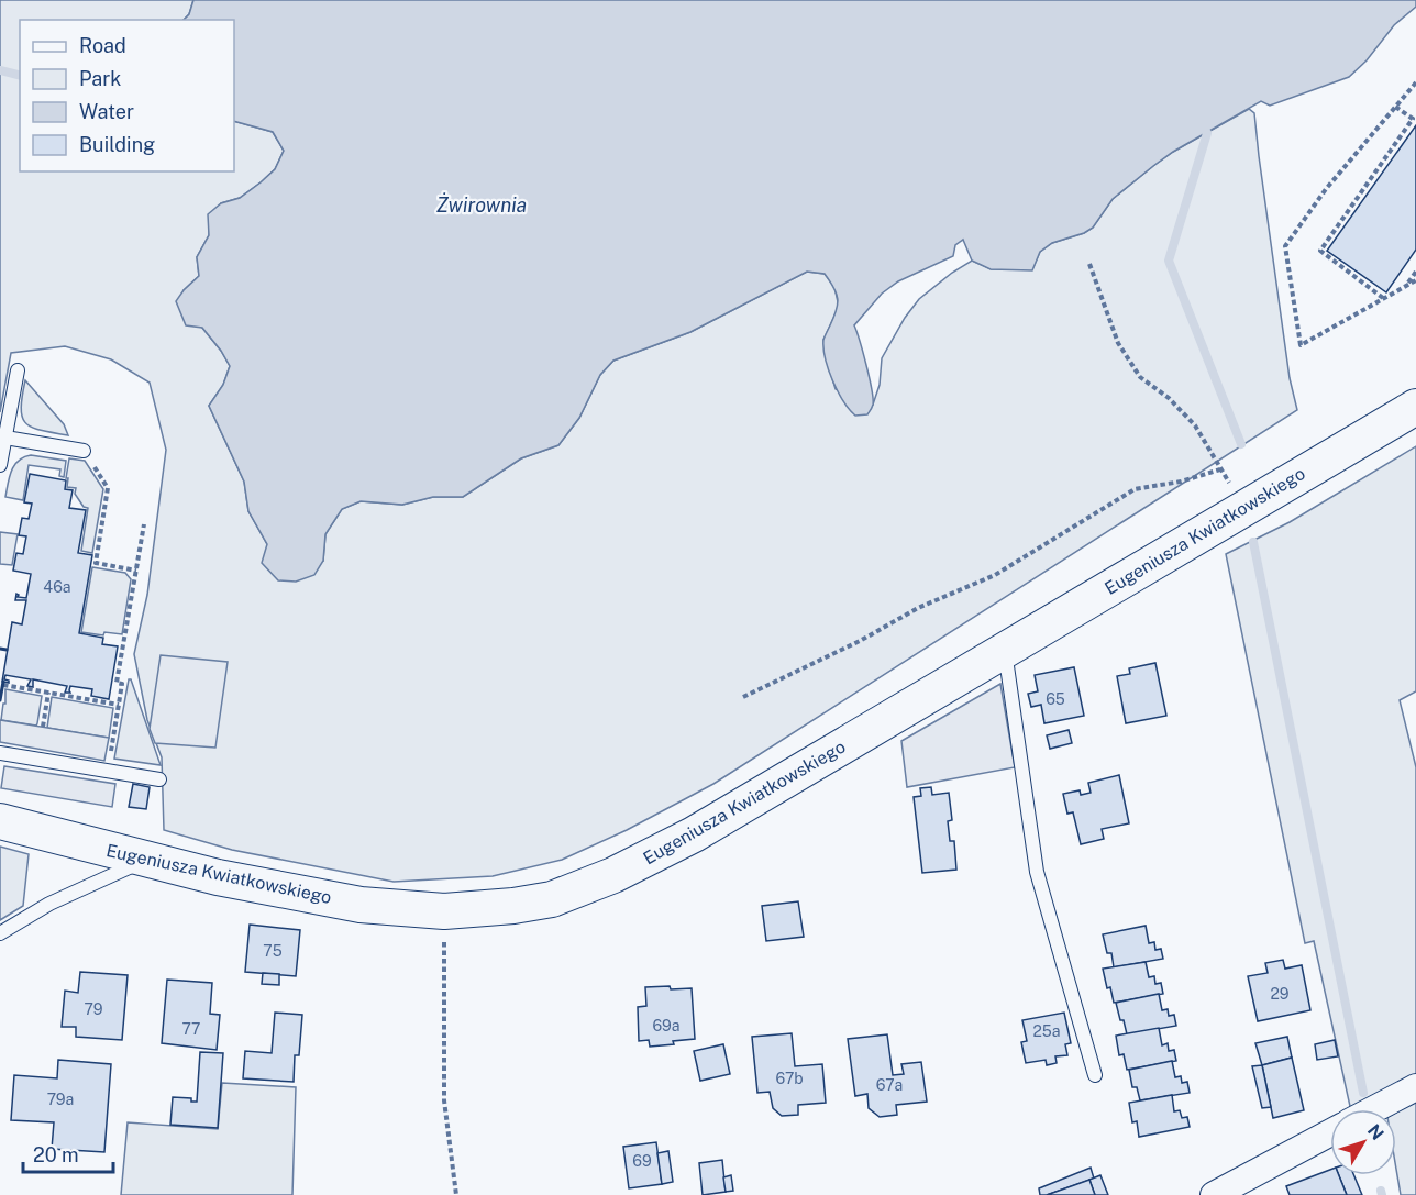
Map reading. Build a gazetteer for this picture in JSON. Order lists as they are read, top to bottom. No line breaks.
{"streets":{"street":["Eugeniusza Kwiatkowskiego"]},"water":["Żwirownia"],"house_numbers":["46a","65","75","29","79","69a","77","25a","67b","67a","79a","69"],"legend":["Road","Park","Water","Building"],"scale_bar":"20 m","north":"top right"}
